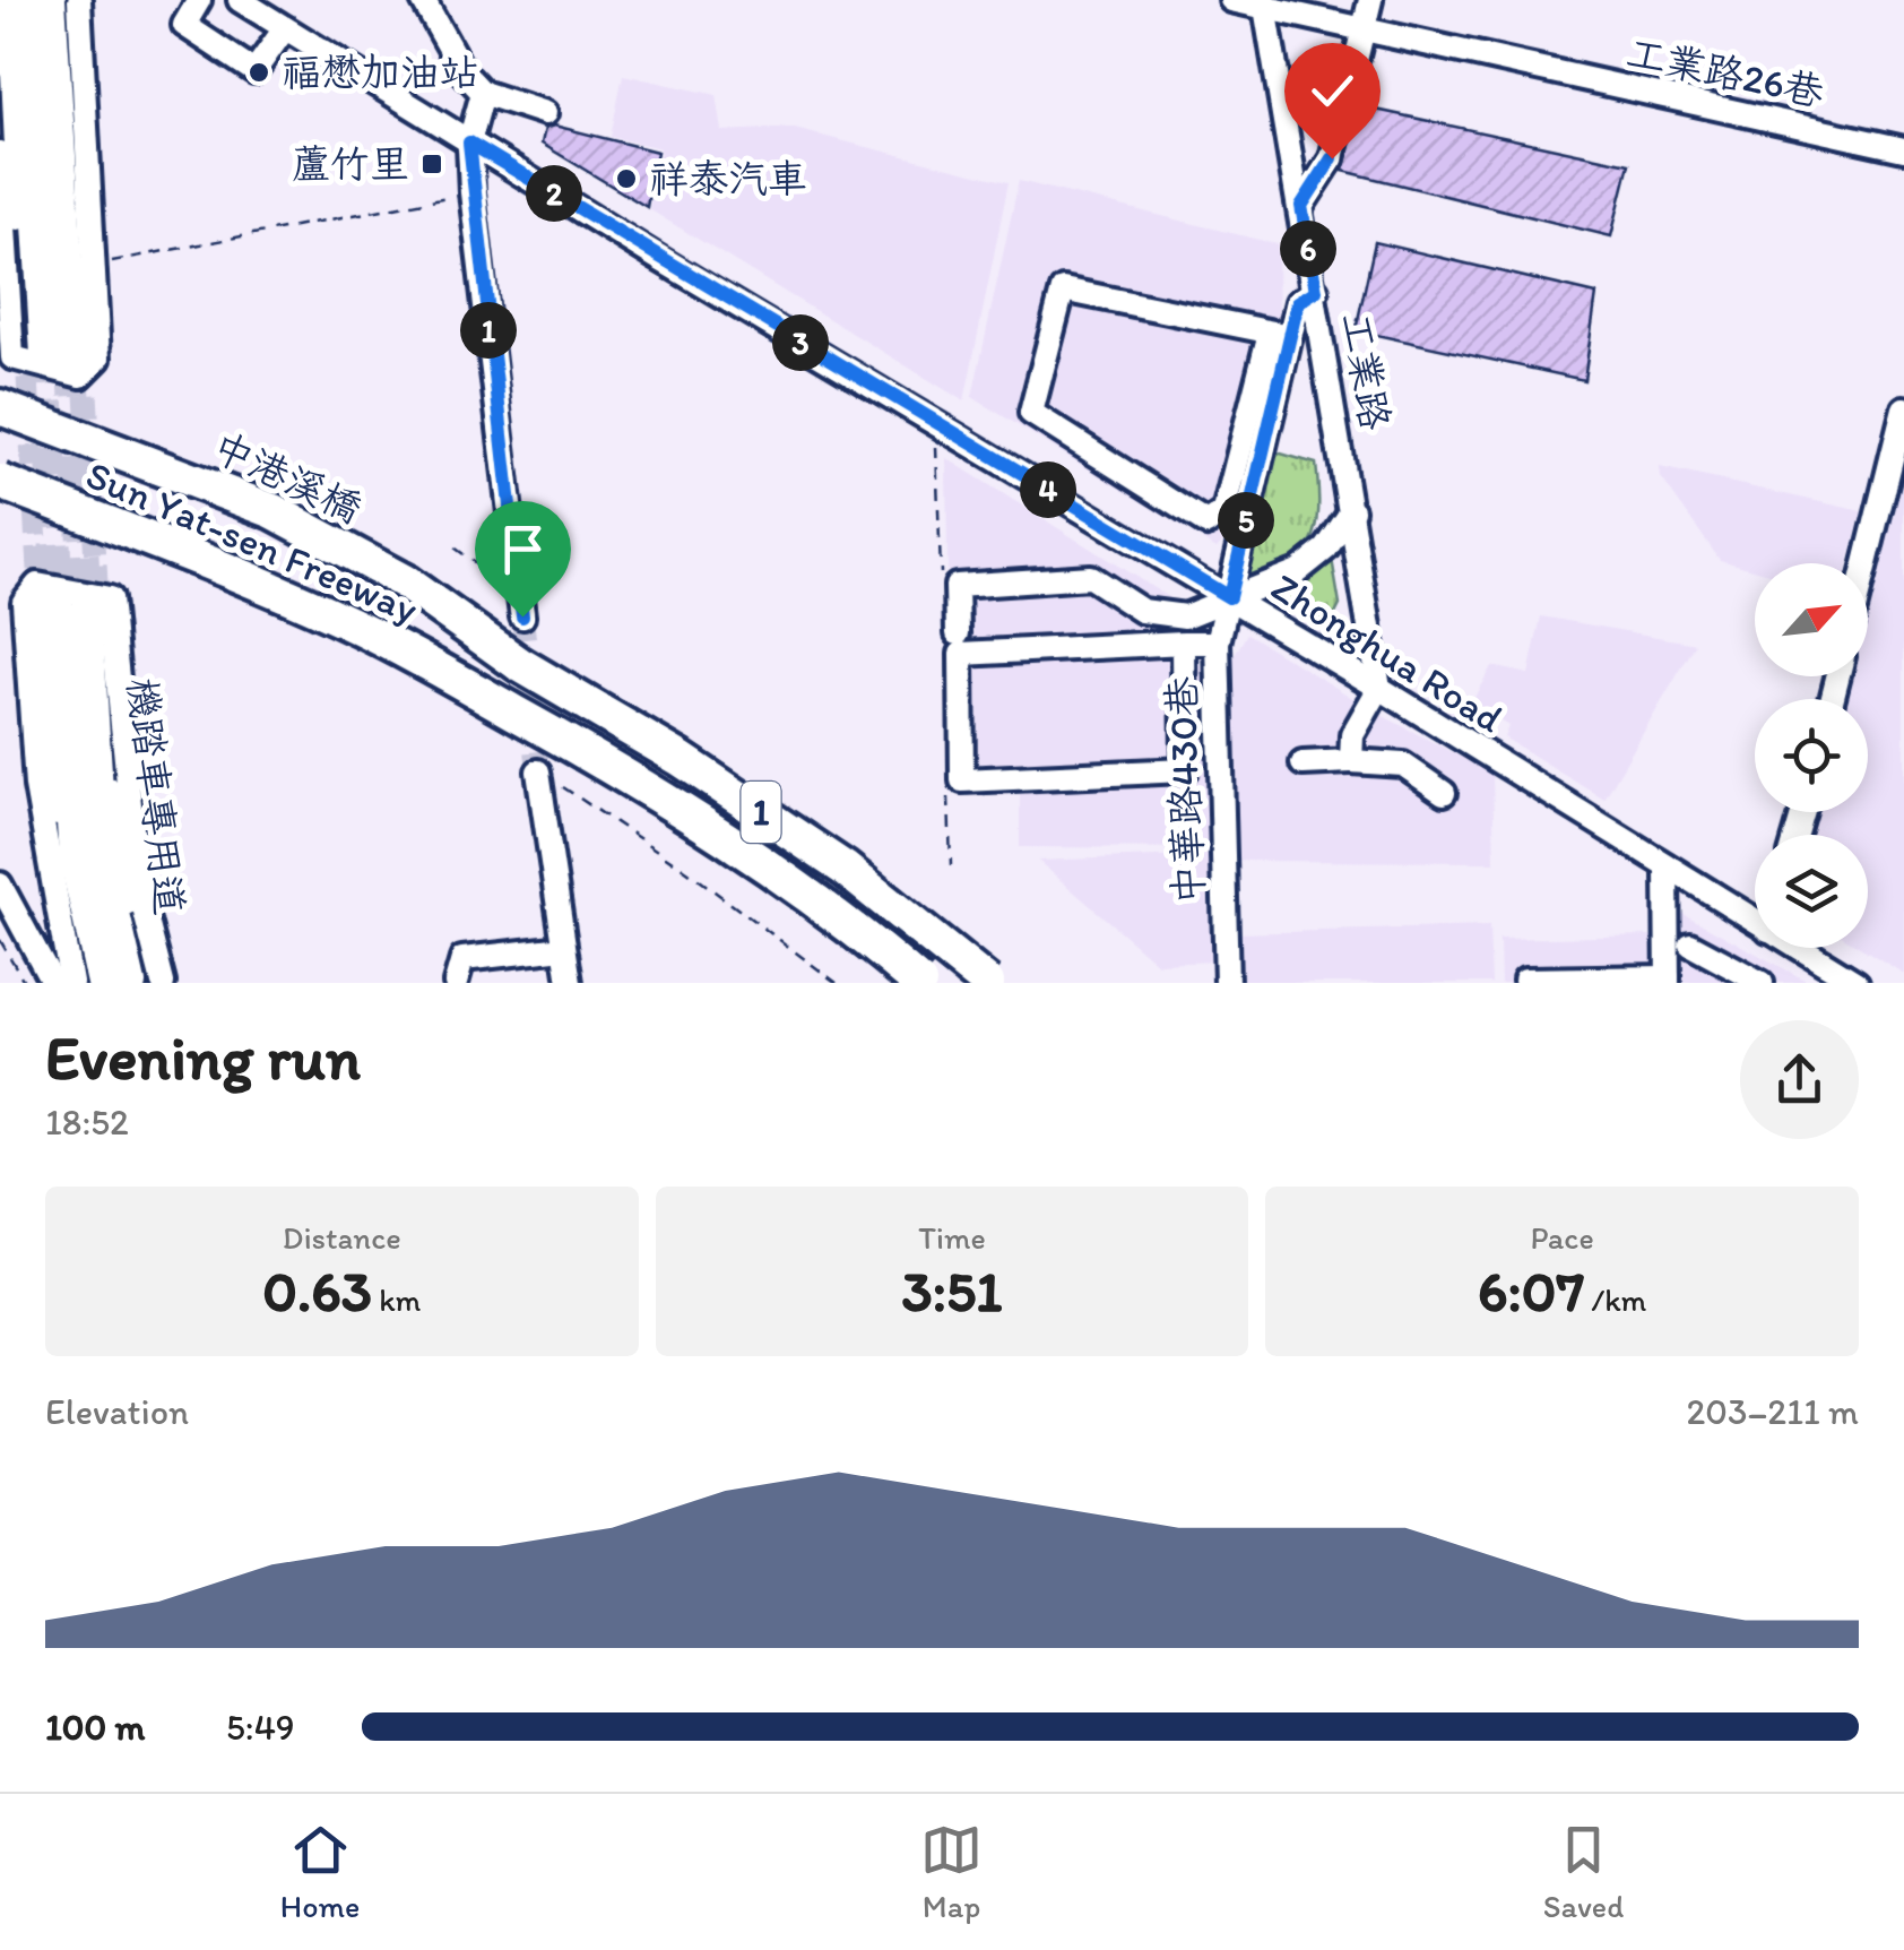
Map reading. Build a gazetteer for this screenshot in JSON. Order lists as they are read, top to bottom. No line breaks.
{"streets":{"highway":["中港溪橋","Sun Yat-sen Freeway","1"],"street":["工業路26巷","工業路","Zhonghua Road","中華路430巷","機踏車專用道"]},"crossings":[["工業路26巷","工業路"],["工業路","Zhonghua Road"],["Zhonghua Road","中華路430巷"]],"places":{"other":["福懋加油站","祥泰汽車"],"transit":["蘆竹里"]},"north":"top right","page":{"pins":["2","6","1","3","4","5"],"heading":["Evening run","18:52"],"stats":[["Distance","0.63 km"],["Time","3:51"],["Pace","6:07 /km"]],"chart":["Elevation","203–211 m"],"list":[{"name":"100 m","note":"5:49"}],"tabs":["Home","Map","Saved"]}}
